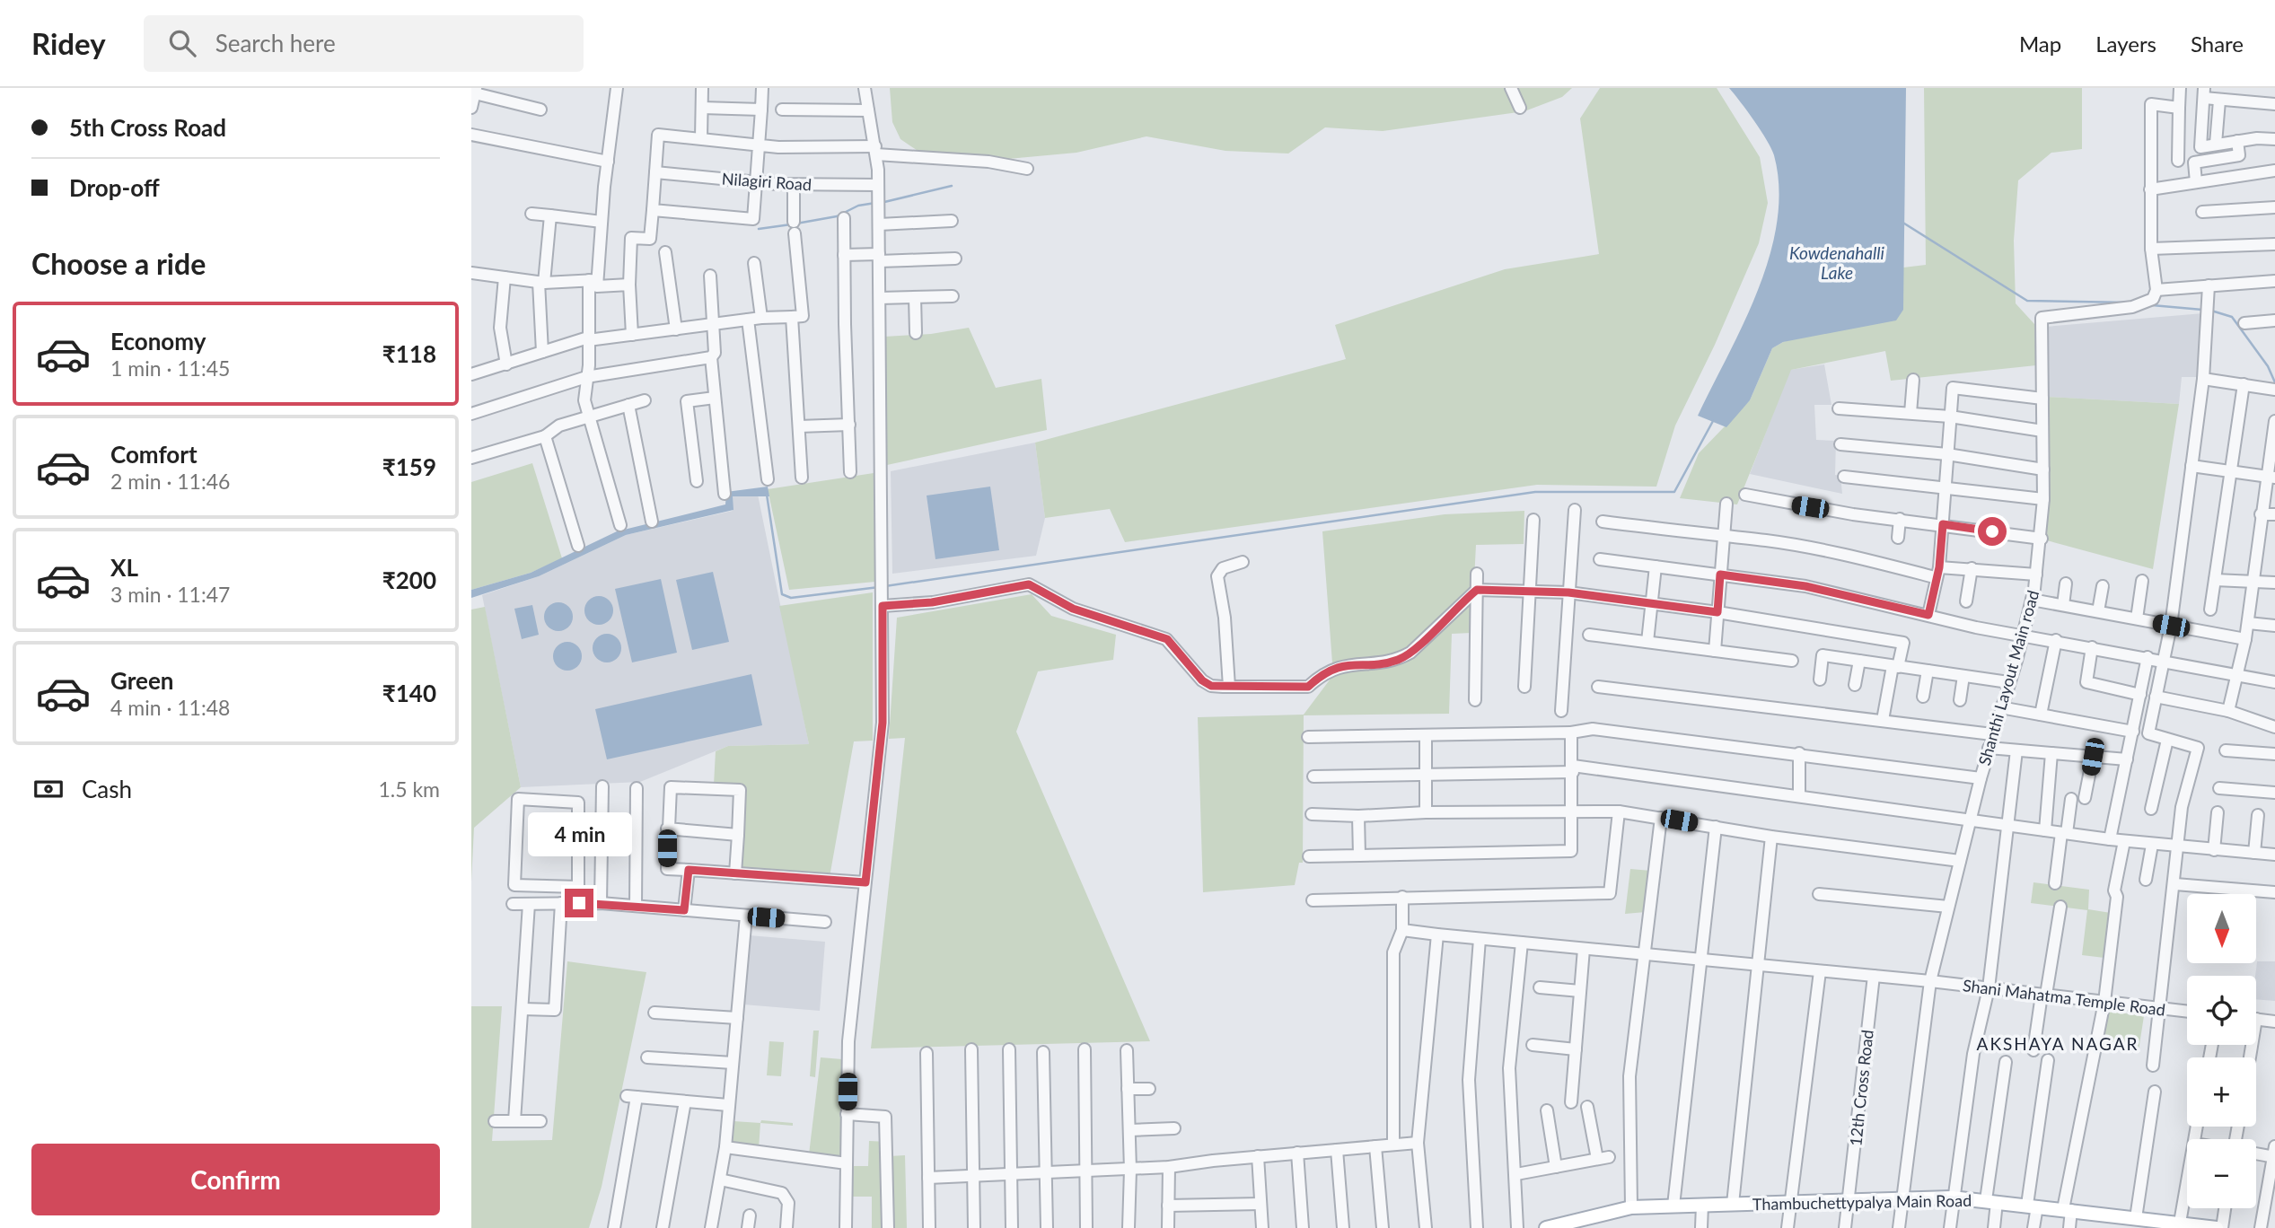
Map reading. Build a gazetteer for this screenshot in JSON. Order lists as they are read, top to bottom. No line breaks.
{"streets":{"main road":["Thambuchettypalya Main Road"],"street":["Nilagiri Road","Shanthi Layout Main road","Shani Mahatma Temple Road","12th Cross Road"]},"crossings":[["Shanthi Layout Main road","Shani Mahatma Temple Road"],["Shanthi Layout Main road","Thambuchettypalya Main Road"],["Shani Mahatma Temple Road","12th Cross Road"],["12th Cross Road","Thambuchettypalya Main Road"]],"districts":["AKSHAYA NAGAR"],"water":["Kowdenahalli Lake"],"north":"bottom","page":{"header":"Ridey","search":"Search here","nav":["Map","Layers","Share"],"banner":["5th Cross Road","Drop-off"],"heading":"Choose a ride","list":[{"name":"Economy","note":"1 min · 11:45","value":"₹118"},{"name":"Comfort","note":"2 min · 11:46","value":"₹159"},{"name":"XL","note":"3 min · 11:47","value":"₹200"},{"name":"Green","note":"4 min · 11:48","value":"₹140"}],"pay":["Cash","1.5 km"],"bubble":"4 min","map_buttons":["+","−"],"buttons":"Confirm"}}
